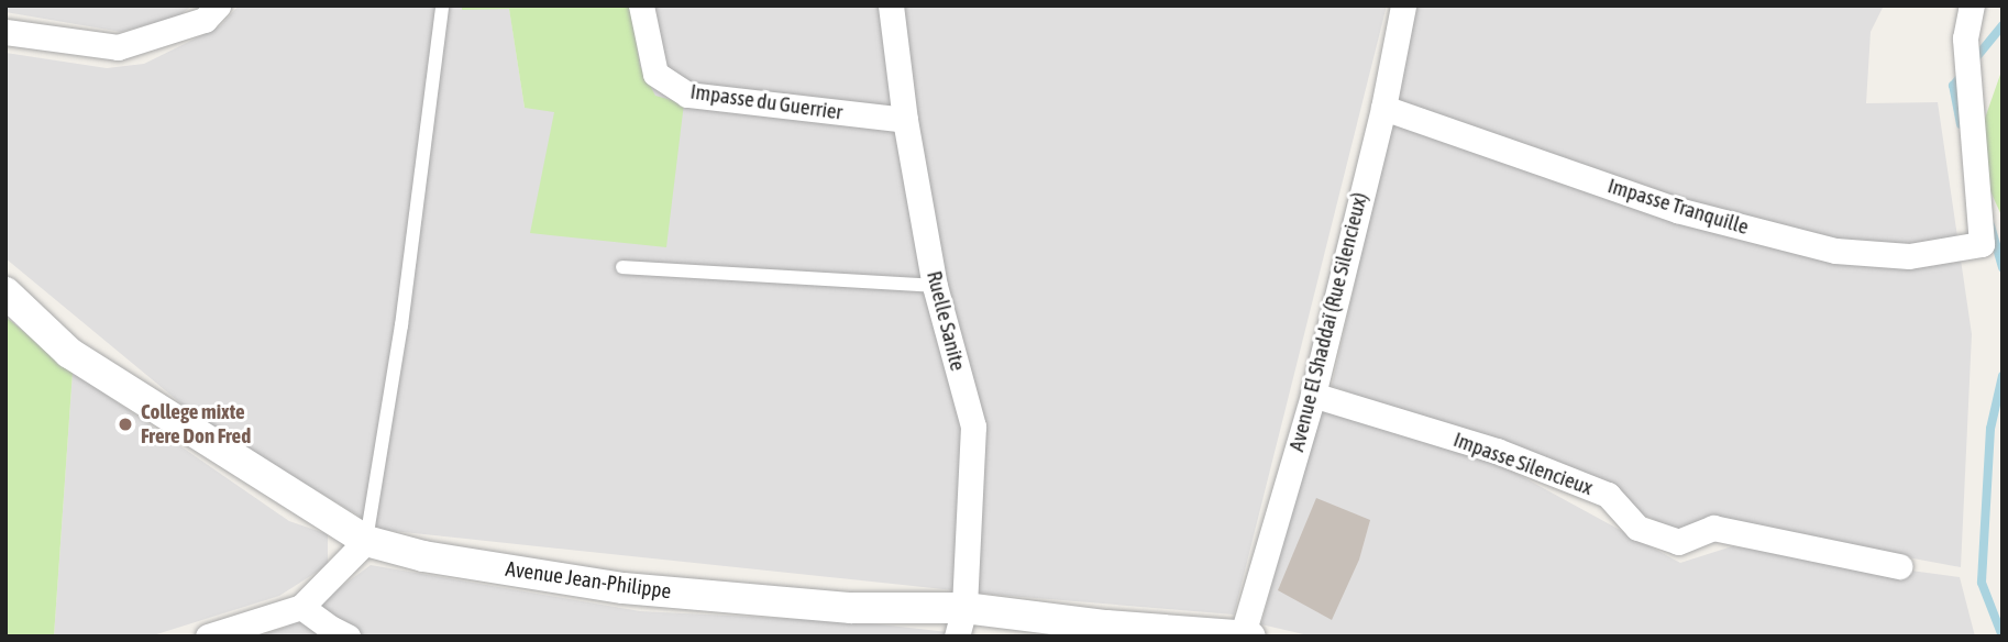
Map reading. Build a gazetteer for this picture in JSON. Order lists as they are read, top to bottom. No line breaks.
{"streets":{"street":["Impasse du Guerrier","Impasse Tranquille","Ruelle Sanite","Avenue El Shaddaï (Rue Silencieux)","Impasse Silencieux","Avenue Jean-Philippe"]},"crossings":[["Impasse du Guerrier","Ruelle Sanite"],["Impasse Tranquille","Avenue El Shaddaï (Rue Silencieux)"],["Ruelle Sanite","Avenue Jean-Philippe"],["Avenue El Shaddaï (Rue Silencieux)","Impasse Silencieux"],["Avenue El Shaddaï (Rue Silencieux)","Avenue Jean-Philippe"]],"places":["College mixte Frere Don Fred"]}
